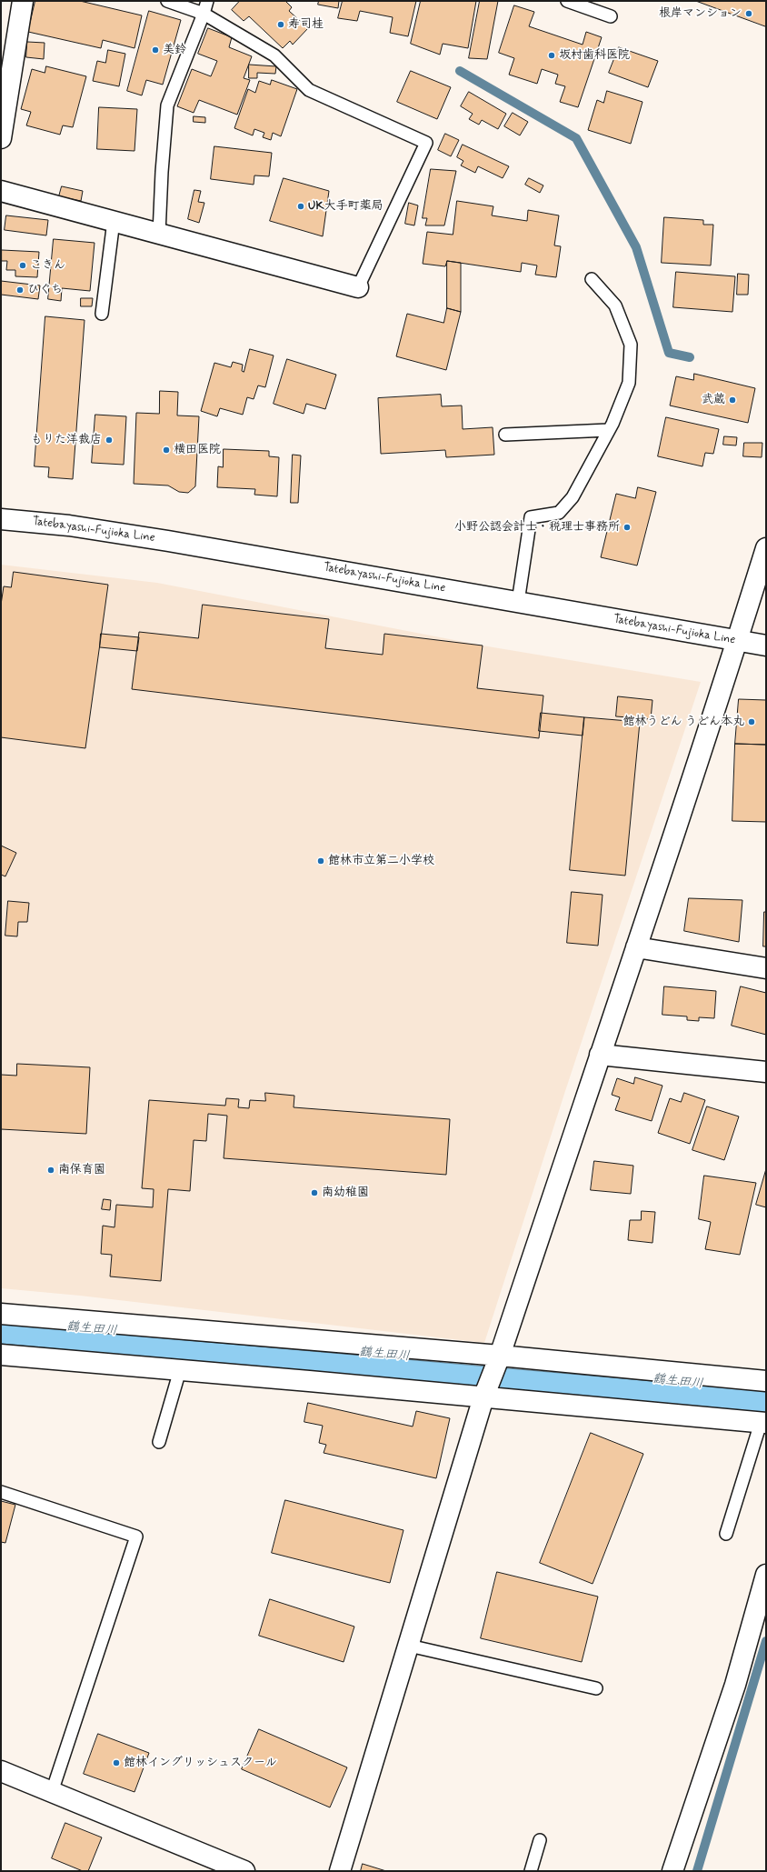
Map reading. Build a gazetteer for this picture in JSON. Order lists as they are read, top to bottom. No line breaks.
{"streets":{"street":["Tatebayashi-Fujioka Line"]},"water":["鶴生田川"],"places":["根岸マンション","寿司桂","美鈴","坂村歯科医院","UK大手町薬局","こきん","ひぐち","武蔵","もりた洋裁店","横田医院","小野公認会計士・税理士事務所","館林うどん うどん本丸","館林市立第二小学校","南保育園","南幼稚園","館林イングリッシュスクール"]}
